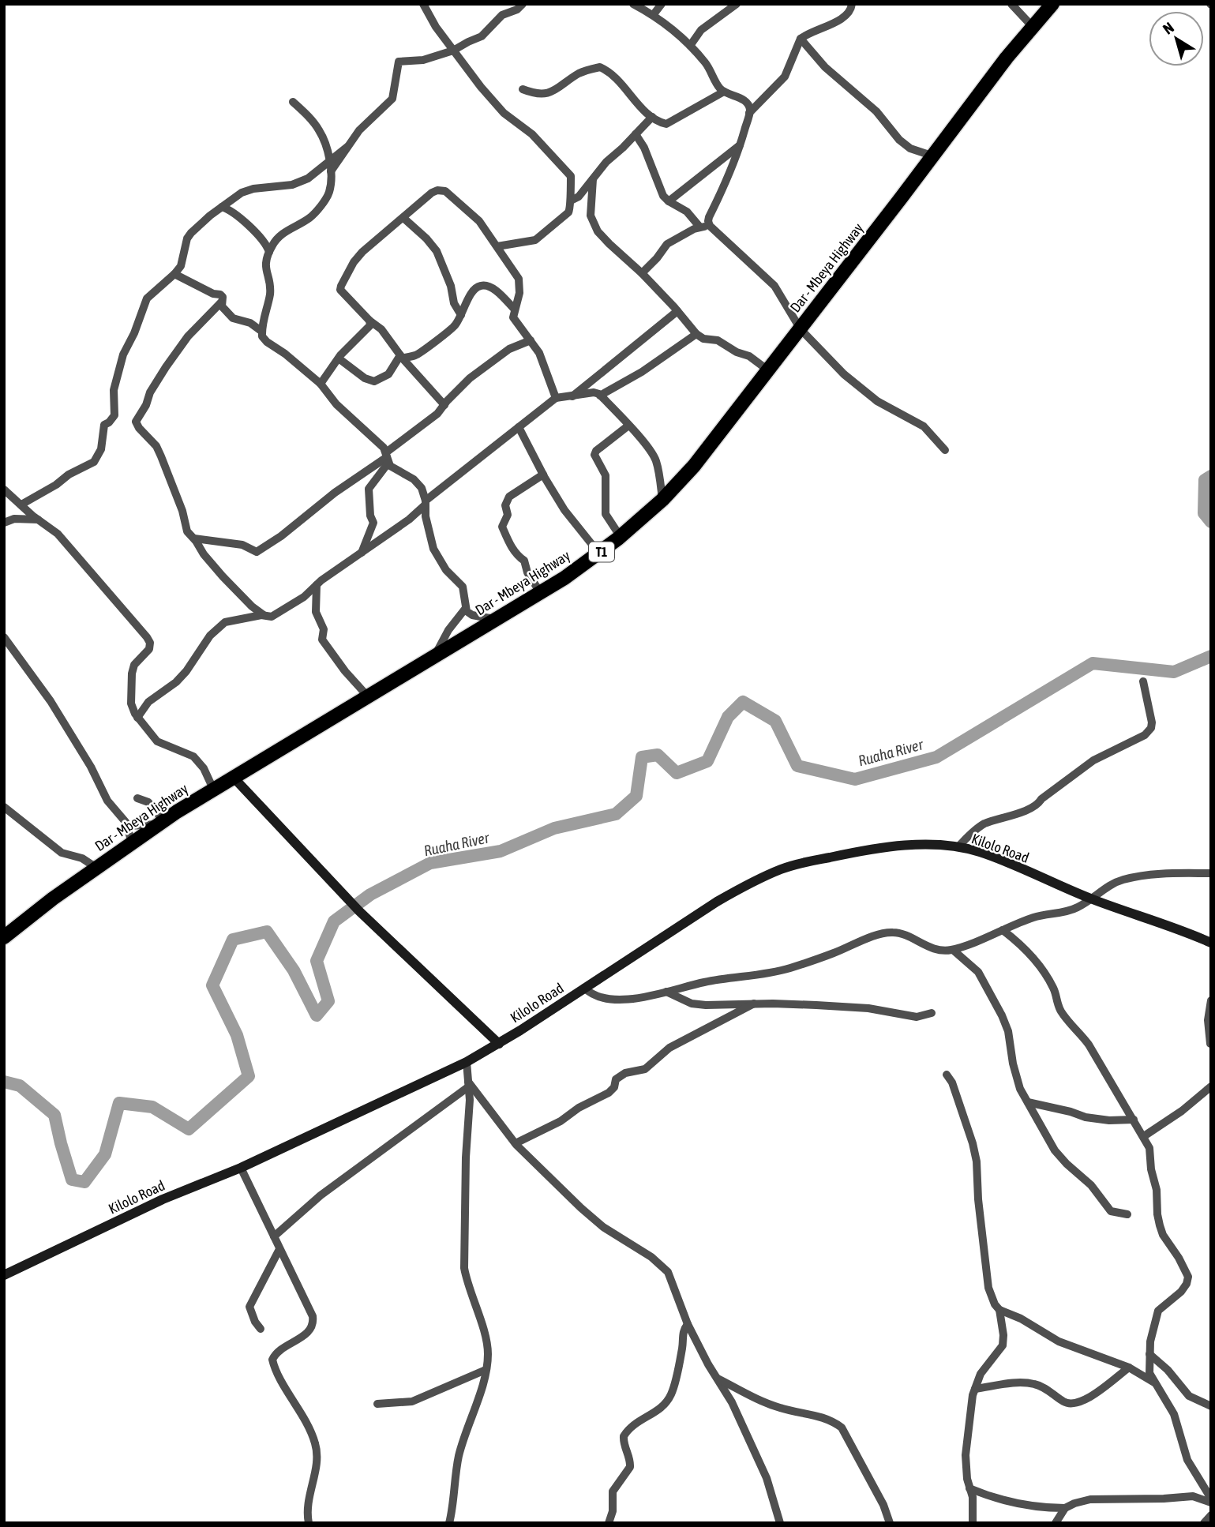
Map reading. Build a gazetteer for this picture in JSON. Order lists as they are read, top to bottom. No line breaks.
{"streets":{"highway":["Dar - Mbeya Highway","T1"],"main road":["Kilolo Road"]},"water":["Ruaha River"],"north":"top left"}
